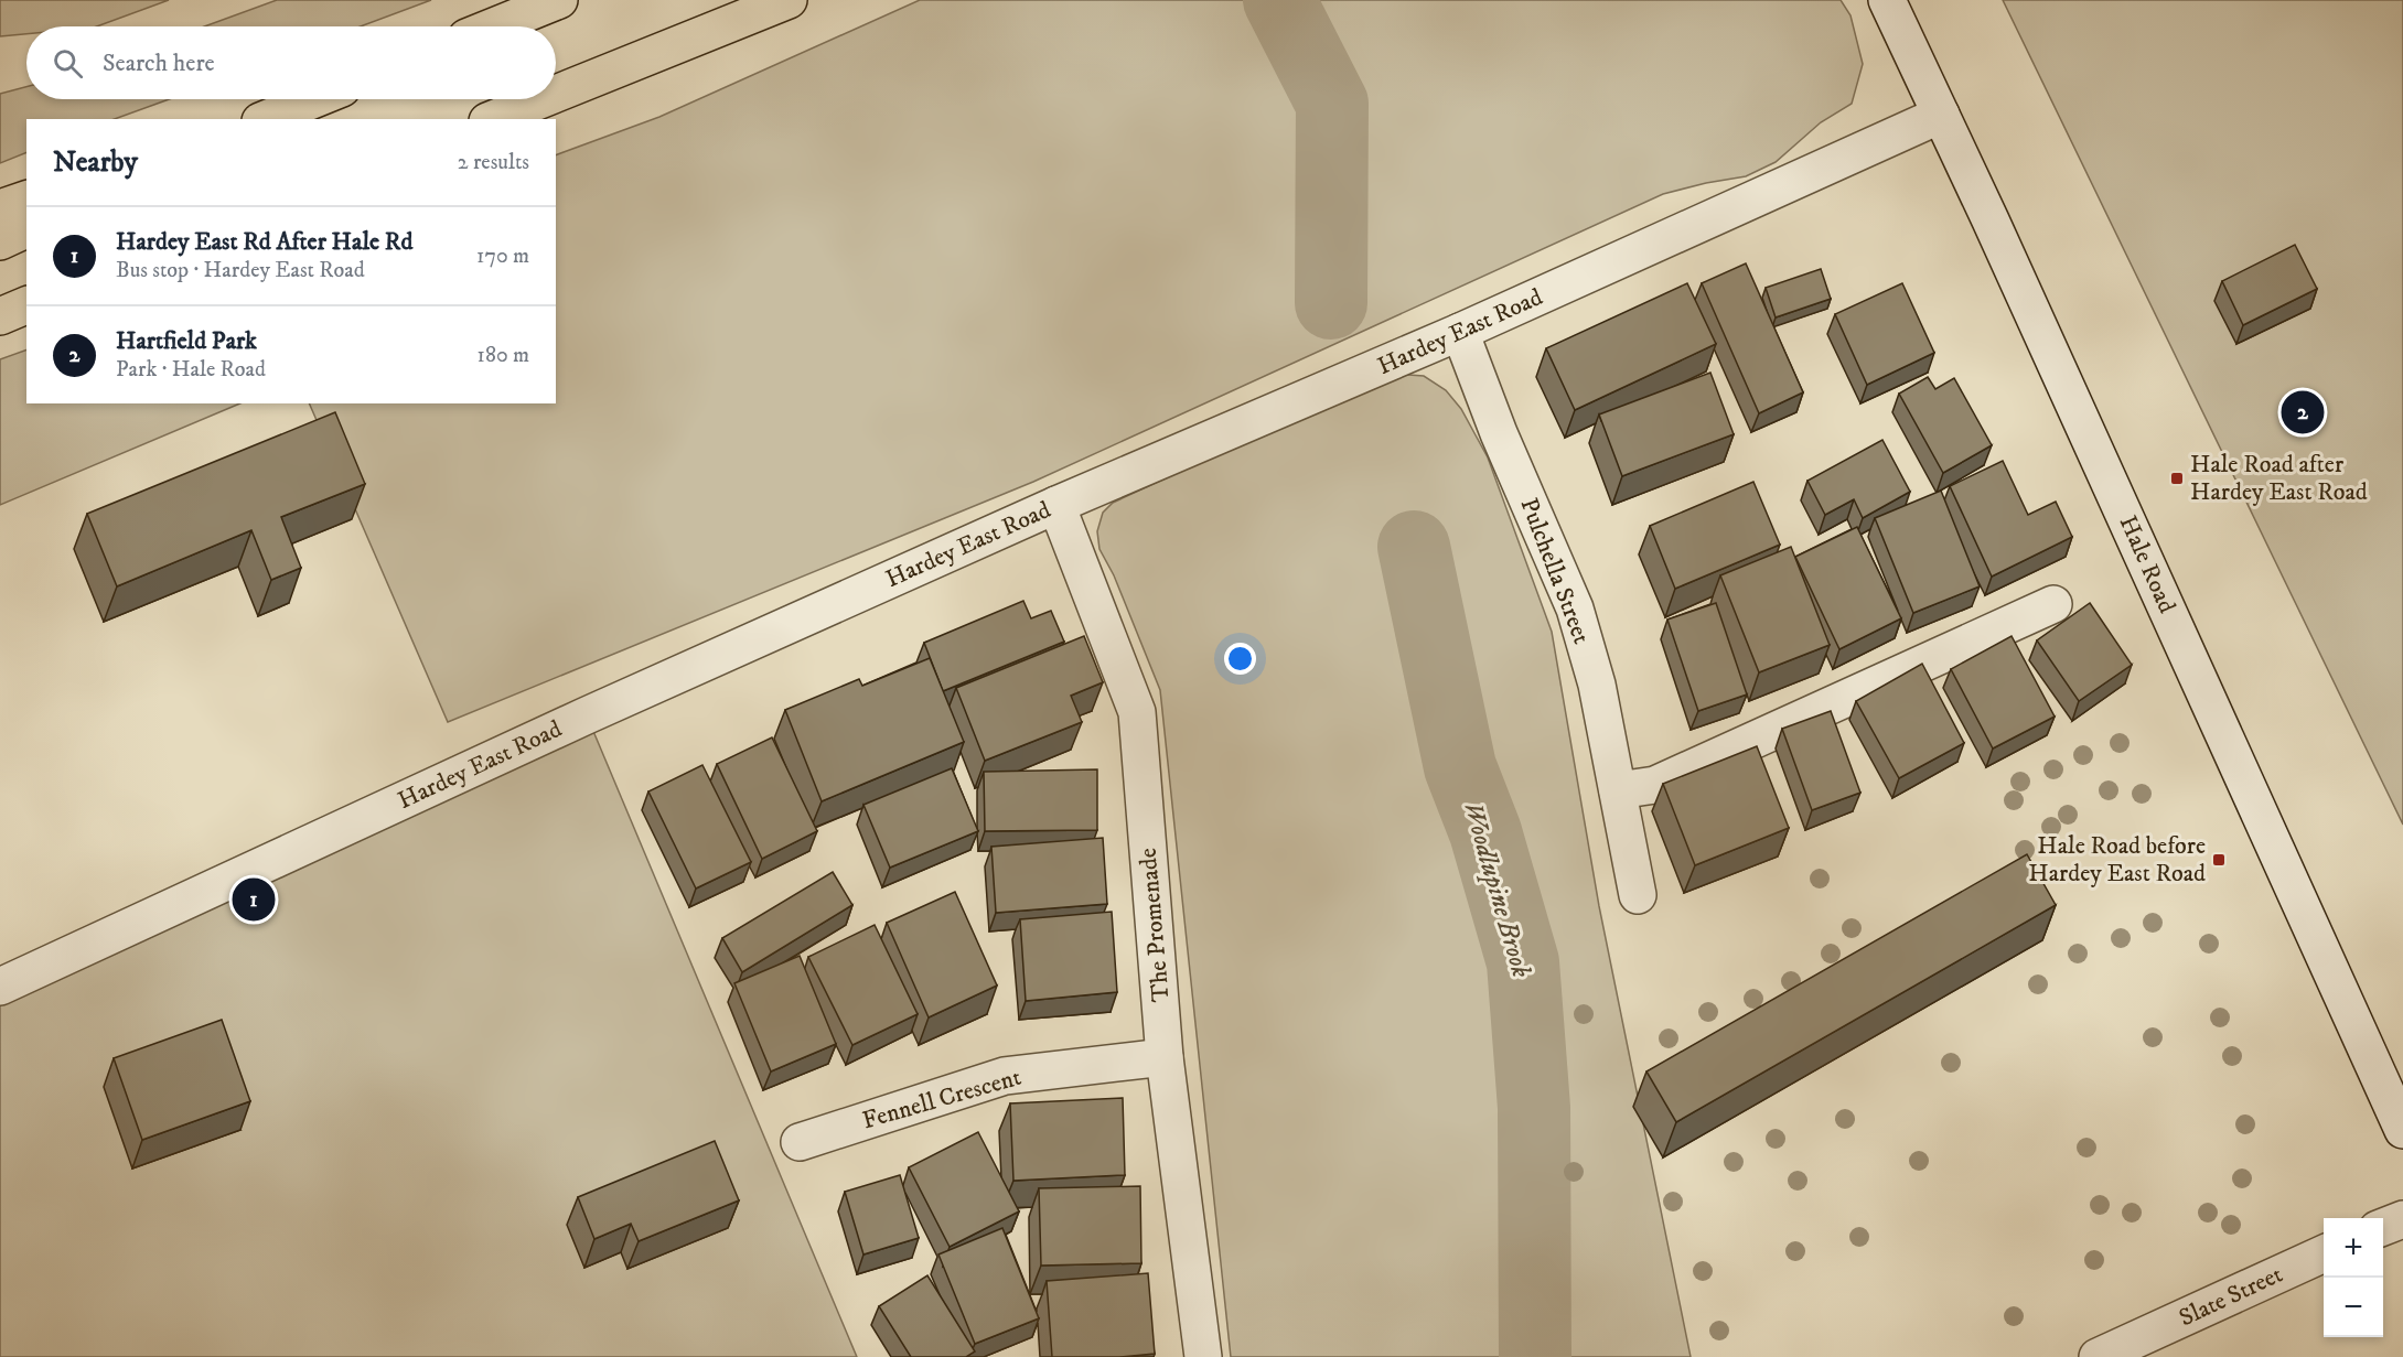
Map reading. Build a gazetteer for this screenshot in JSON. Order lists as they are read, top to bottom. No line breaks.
{"streets":{"street":["Hardey East Road","Hale Road","Pulchella Street","The Promenade","Fennell Crescent","Slate Street"]},"crossings":[["Hardey East Road","Hale Road"],["Hardey East Road","Pulchella Street"],["Hardey East Road","The Promenade"],["The Promenade","Fennell Crescent"]],"water":["Woodlupine Brook"],"places":{"transit":["Hale Road after Hardey East Road","Hale Road before Hardey East Road"]},"page":{"search":"Search here","heading":["Nearby","2 results"],"list":[{"mark":"1","name":"Hardey East Rd After Hale Rd","note":"Bus stop · Hardey East Road","value":"170 m"},{"mark":"2","name":"Hartfield Park","note":"Park · Hale Road","value":"180 m"}],"pins":["2","1"],"map_buttons":["+","−"]}}
